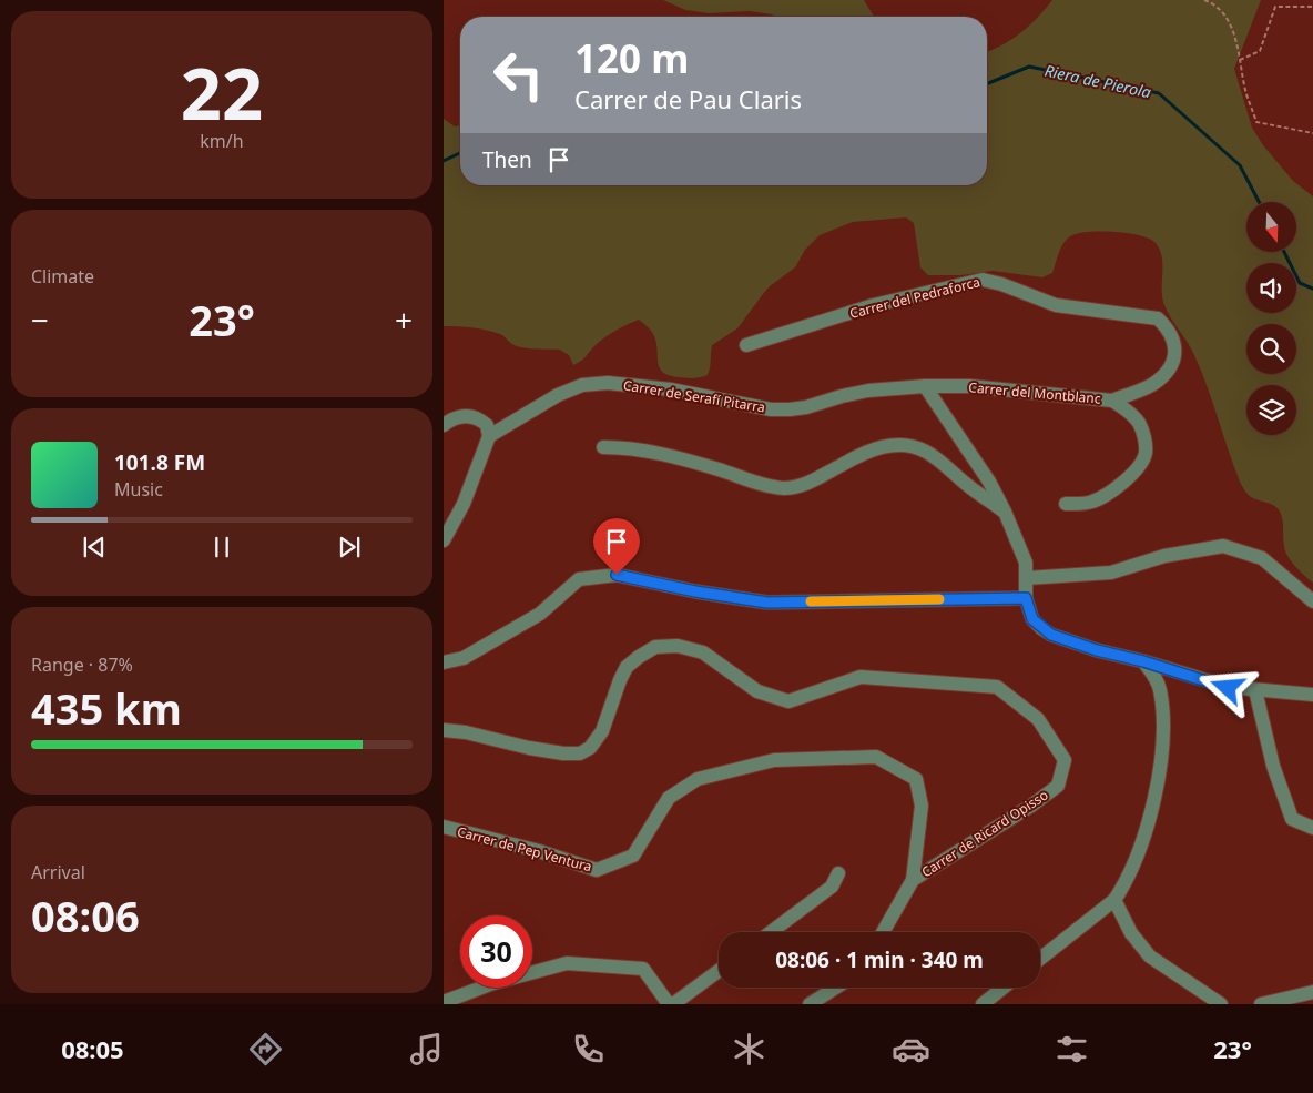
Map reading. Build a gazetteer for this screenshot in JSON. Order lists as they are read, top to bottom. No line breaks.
{"streets":{"street":["Carrer del Pedraforca","Carrer del Montblanc","Carrer de Serafí Pitarra","Carrer de Ricard Opisso","Carrer de Pep Ventura"]},"crossings":[["Carrer del Pedraforca","Carrer del Montblanc"],["Carrer del Montblanc","Carrer de Serafí Pitarra"],["Carrer de Ricard Opisso","Carrer de Pep Ventura"]],"water":["Riera de Pierola"],"north":"bottom","page":{"tile":[["22","km/h"],"Climate",["Range · 87%","435 km"],["Arrival","08:06"]],"turn":["120 m","Carrer de Pau Claris"],"then":"Then","heat":["−","23°","+"],"song":["101.8 FM","Music"],"limit":"30","trip":"08:06 · 1 min · 340 m","tabs":["08:05","23°"]}}
